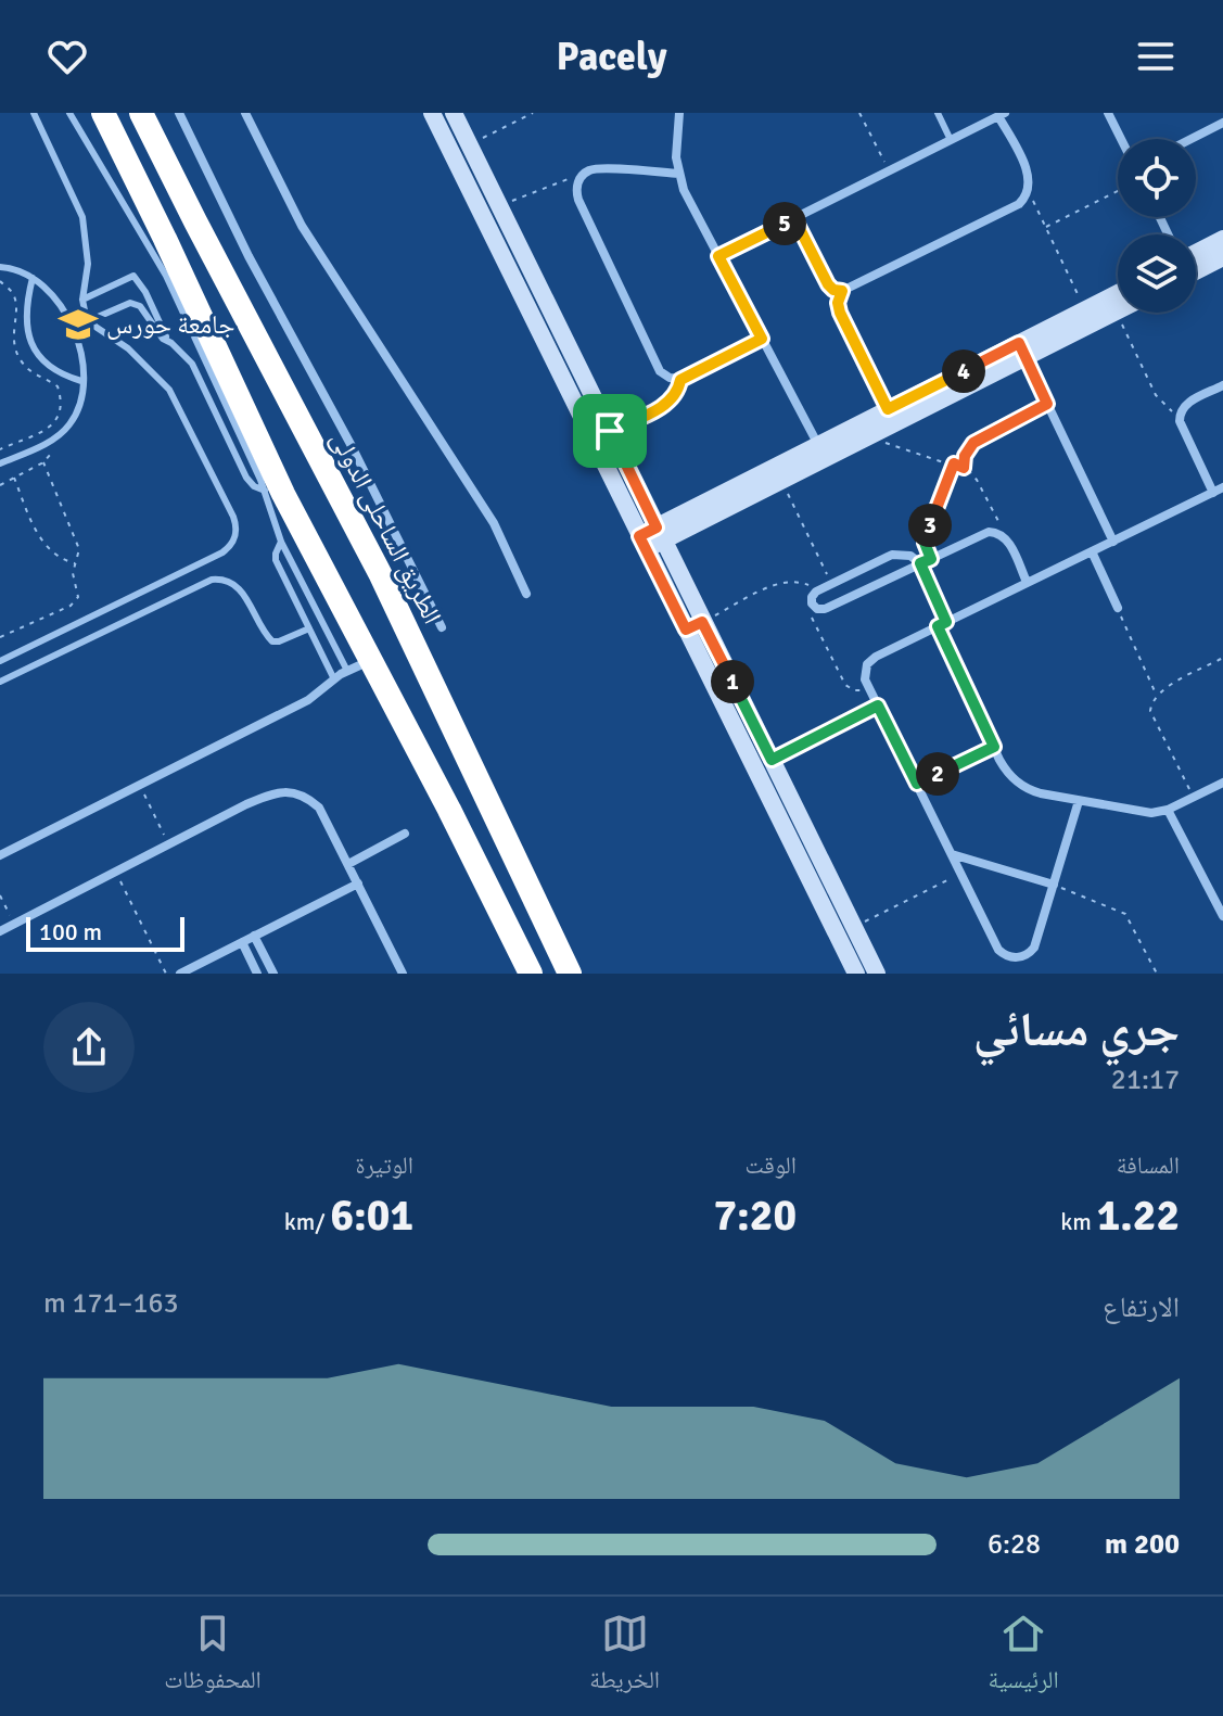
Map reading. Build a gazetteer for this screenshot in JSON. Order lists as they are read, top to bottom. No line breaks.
{"streets":{"highway":["الطريق الساحلى الدولى"]},"places":{"school or university":["جامعة حورس"]},"scale_bar":"100 m","page":{"header":"Pacely","pins":["5","4","3","1","2"],"scale":"100 m","heading":["جري مسائي","21:17"],"stats":[["المسافة","1.22 km"],["الوقت","7:20"],["الوتيرة","6:01 /km"]],"chart":["الارتفاع","163–171 m"],"list":[{"name":"200 m","note":"6:28"}],"tabs":["الرئيسية","الخريطة","المحفوظات"]}}
